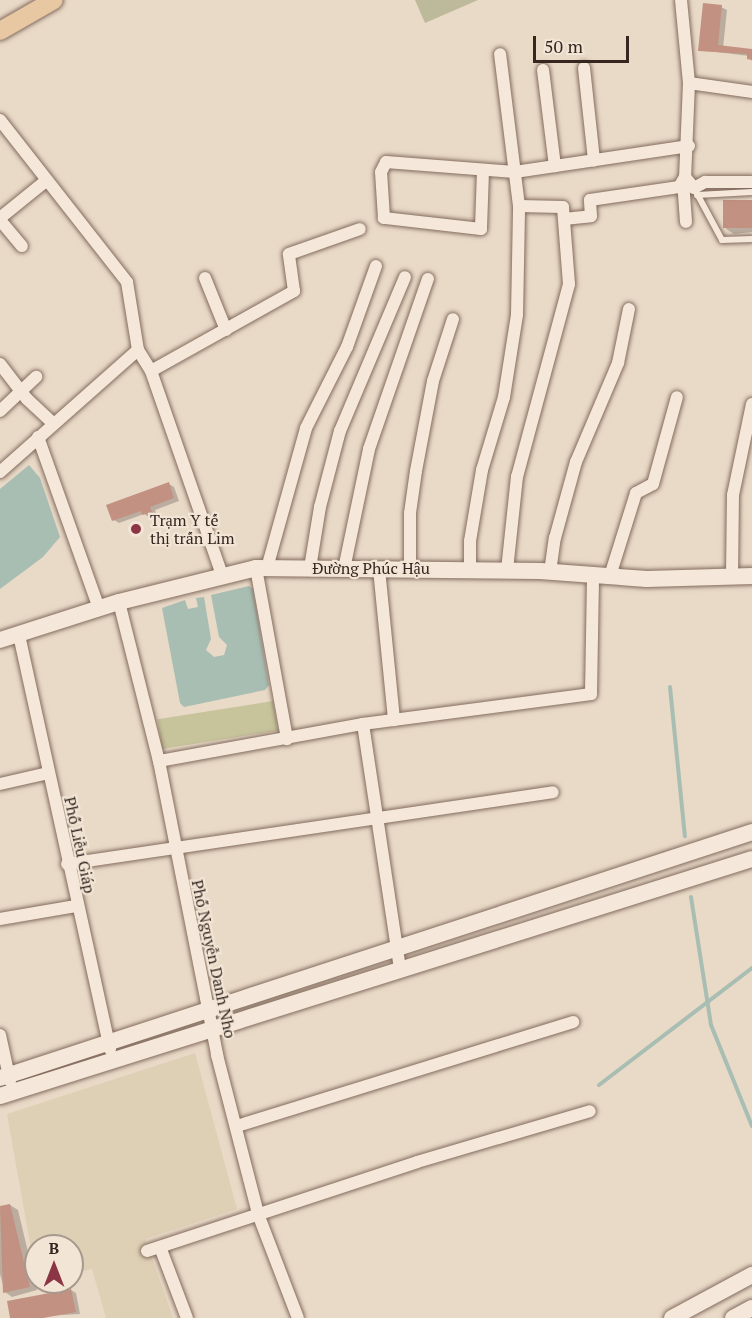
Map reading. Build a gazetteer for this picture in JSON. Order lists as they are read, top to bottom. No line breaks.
{"streets":{"street":["Đường Phúc Hậu","Phố Liễu Giáp","Phố Nguyễn Danh Nho"]},"crossings":[["Đường Phúc Hậu","Phố Liễu Giáp"],["Đường Phúc Hậu","Phố Nguyễn Danh Nho"]],"places":["Trạm Y tế thị trấn Lim"],"scale_bar":"50 m","north":"top"}
